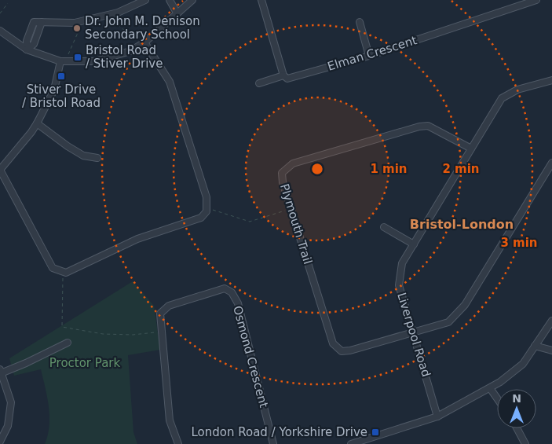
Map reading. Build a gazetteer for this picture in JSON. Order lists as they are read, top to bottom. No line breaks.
{"streets":{"street":["Elman Crescent","Plymouth Trail","Liverpool Road","Osmond Crescent"]},"crossings":[["Plymouth Trail","Liverpool Road"]],"districts":["Bristol-London"],"parks":["Proctor Park"],"places":{"other":["Dr. John M. Denison Secondary School"],"transit":["Bristol Road / Stiver Drive","Stiver Drive / Bristol Road","London Road / Yorkshire Drive"]},"north":"top","rings":["1 min","2 min","3 min"]}
